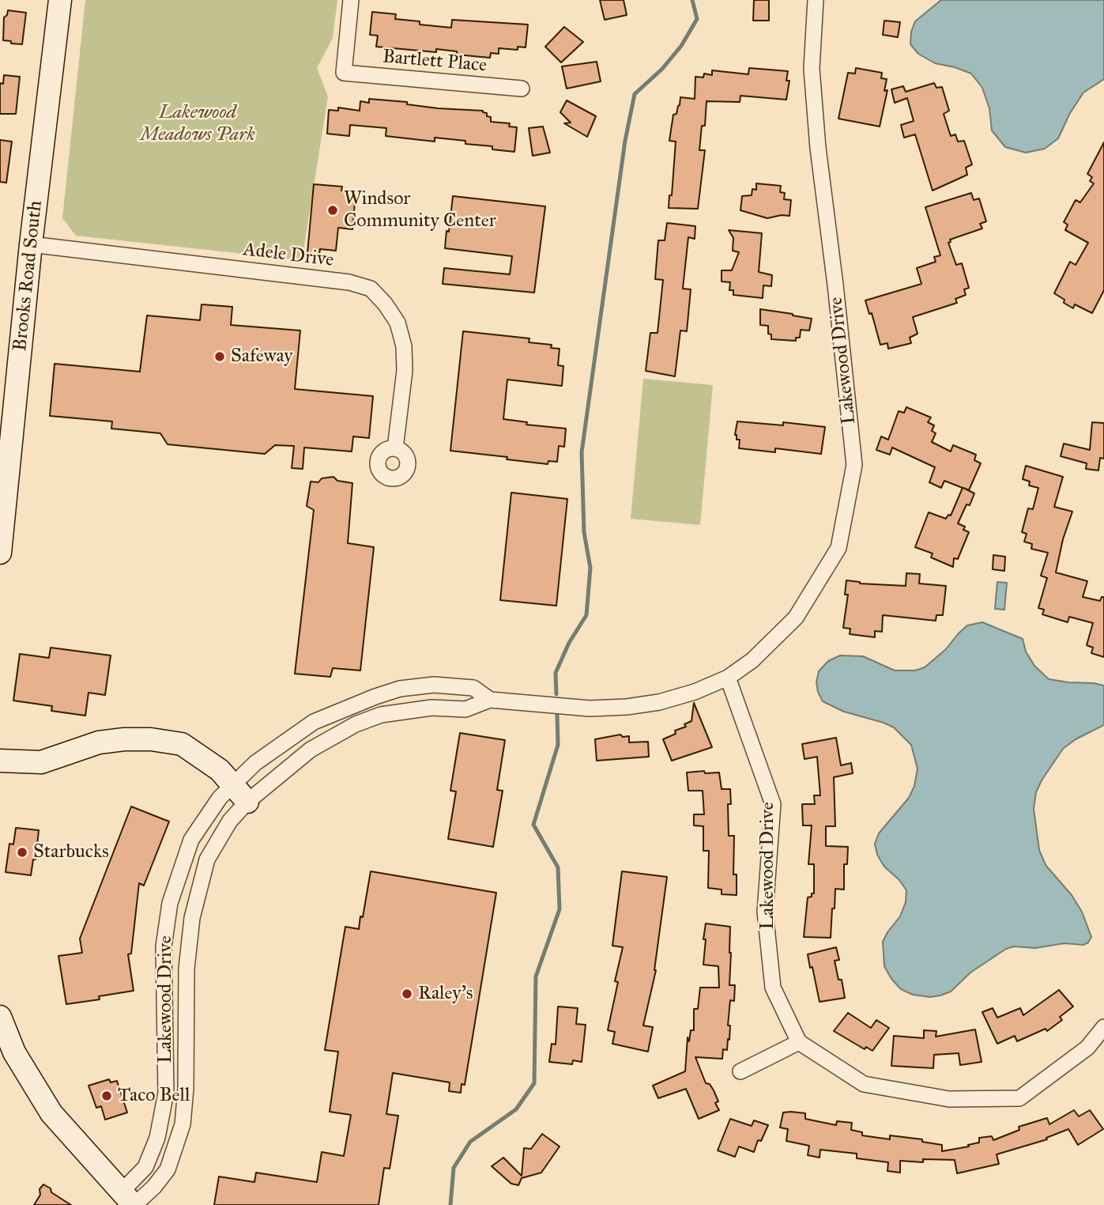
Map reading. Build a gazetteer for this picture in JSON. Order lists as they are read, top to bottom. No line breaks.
{"streets":{"street":["Bartlett Place","Adele Drive","Brooks Road South","Lakewood Drive"]},"crossings":[["Adele Drive","Brooks Road South"]],"parks":["Lakewood Meadows Park"],"places":["Windsor Community Center","Safeway","Starbucks","Raley's","Taco Bell"]}
